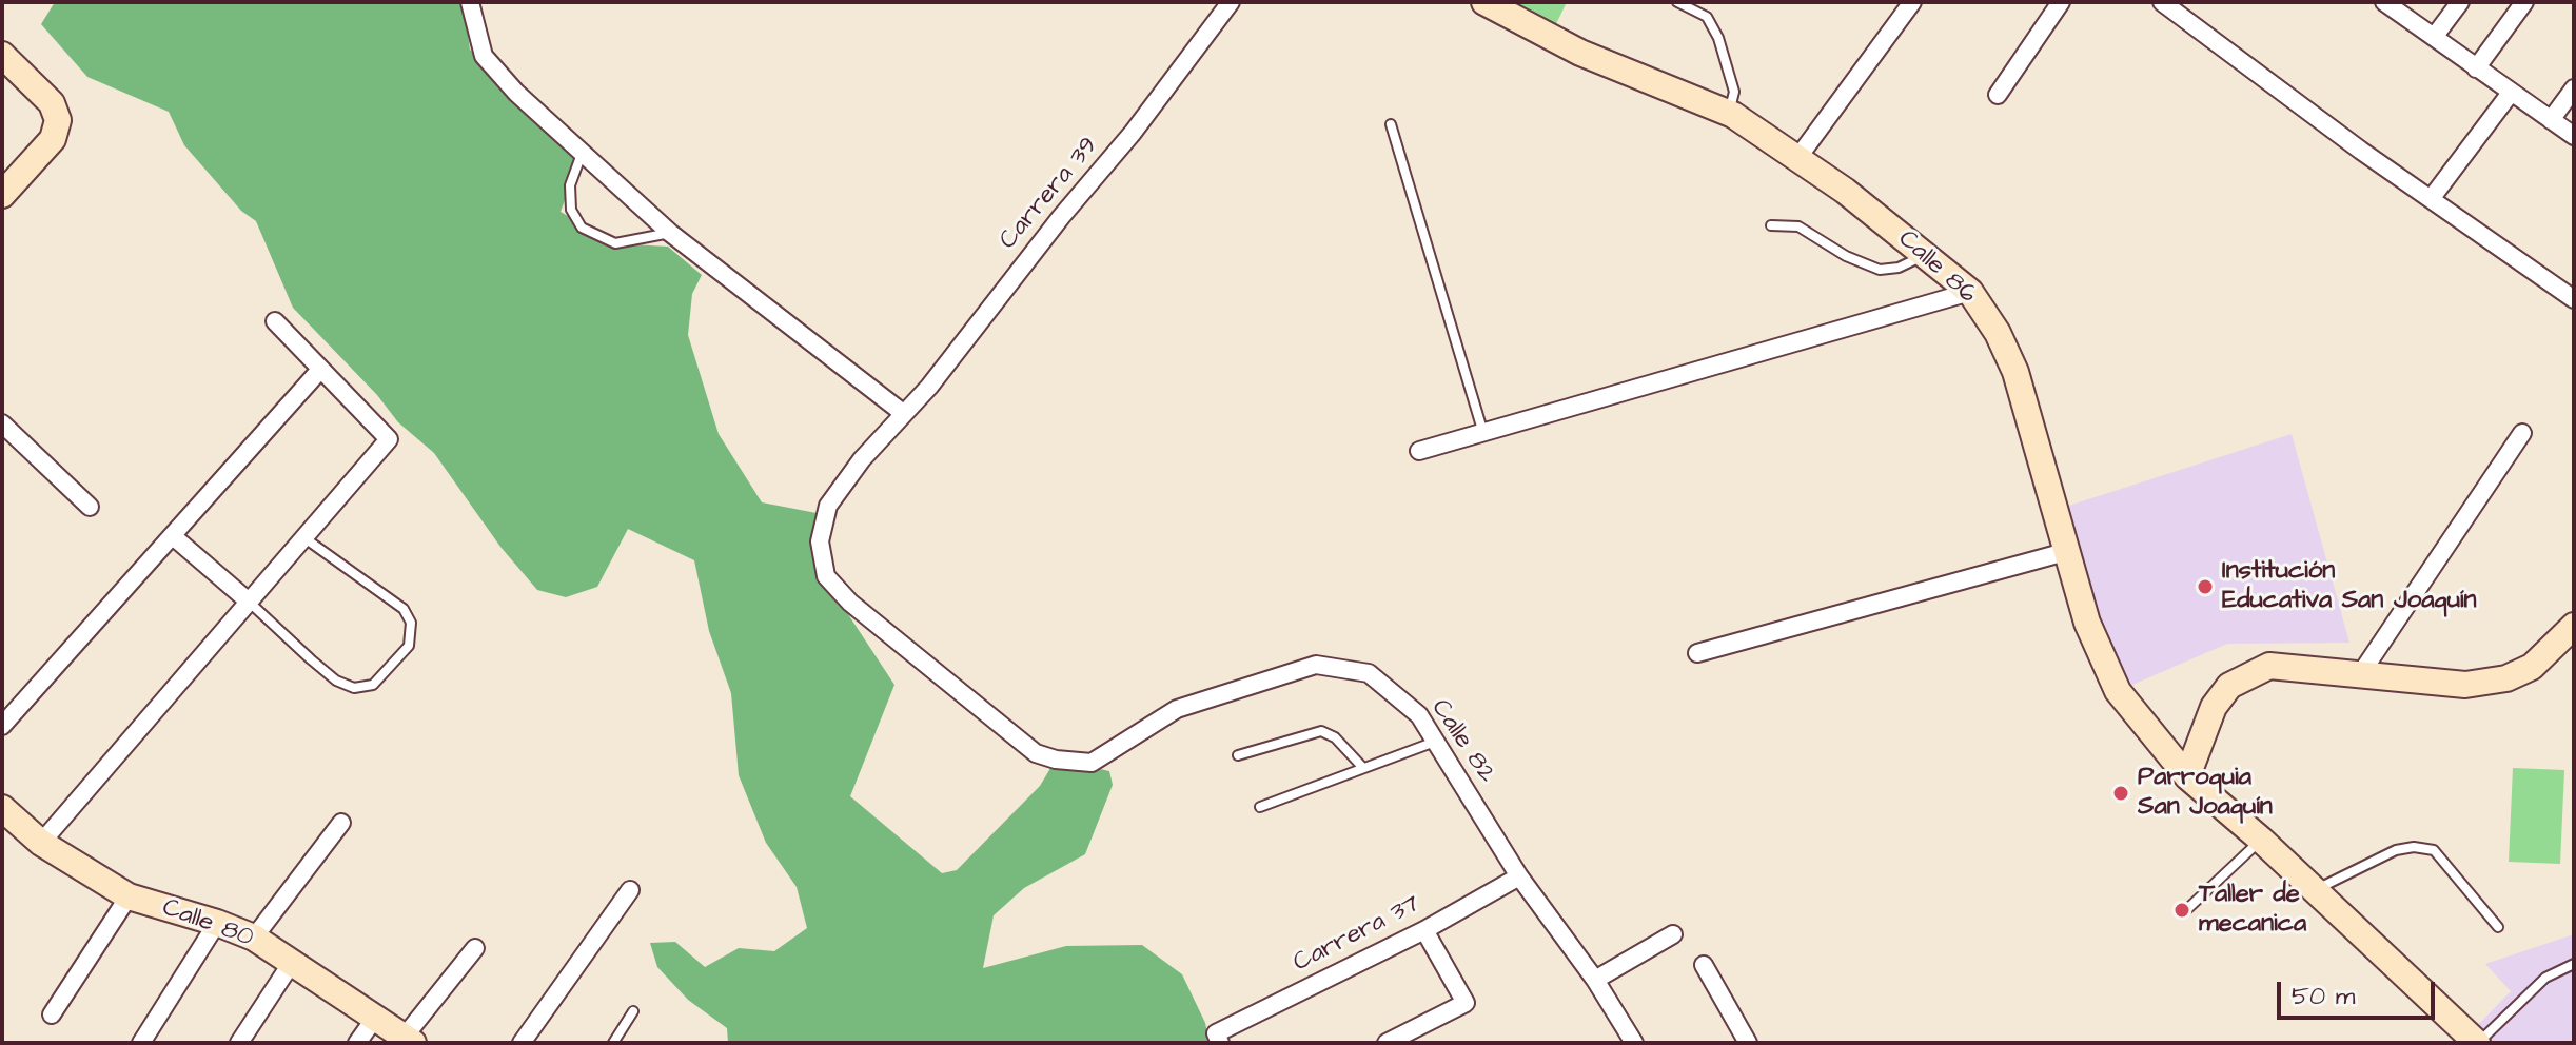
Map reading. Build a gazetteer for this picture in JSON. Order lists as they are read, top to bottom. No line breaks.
{"streets":{"main road":["Calle 86","Calle 80"],"street":["Carrera 39","Calle 82","Carrera 37"]},"crossings":[["Carrera 39","Calle 82"],["Calle 82","Carrera 37"]],"places":["Institución Educativa San Joaquín","Parroquia San Joaquín","Taller de mecanica"],"scale_bar":"50 m"}
